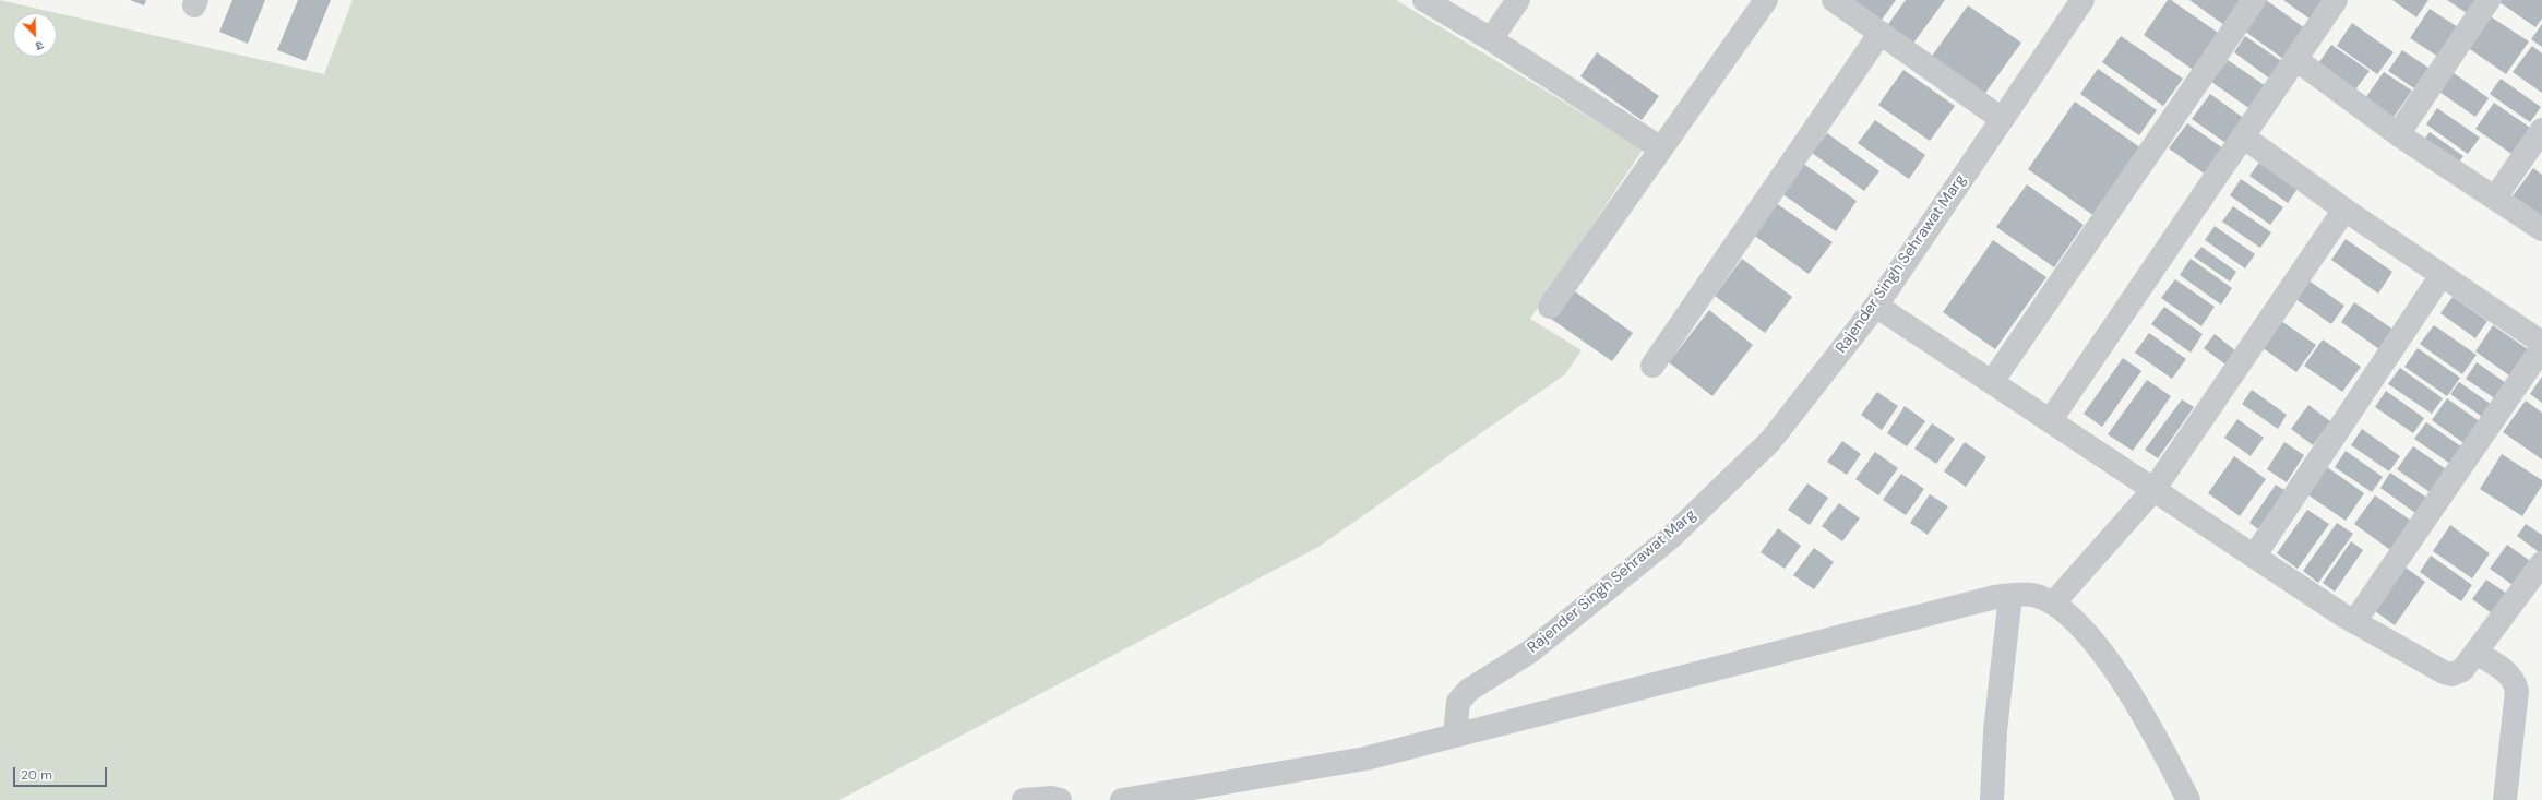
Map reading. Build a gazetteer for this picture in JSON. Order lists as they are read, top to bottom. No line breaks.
{"streets":{"street":["Rajender Singh Sehrawat Marg"]},"scale_bar":"20 m","north":"bottom right"}
